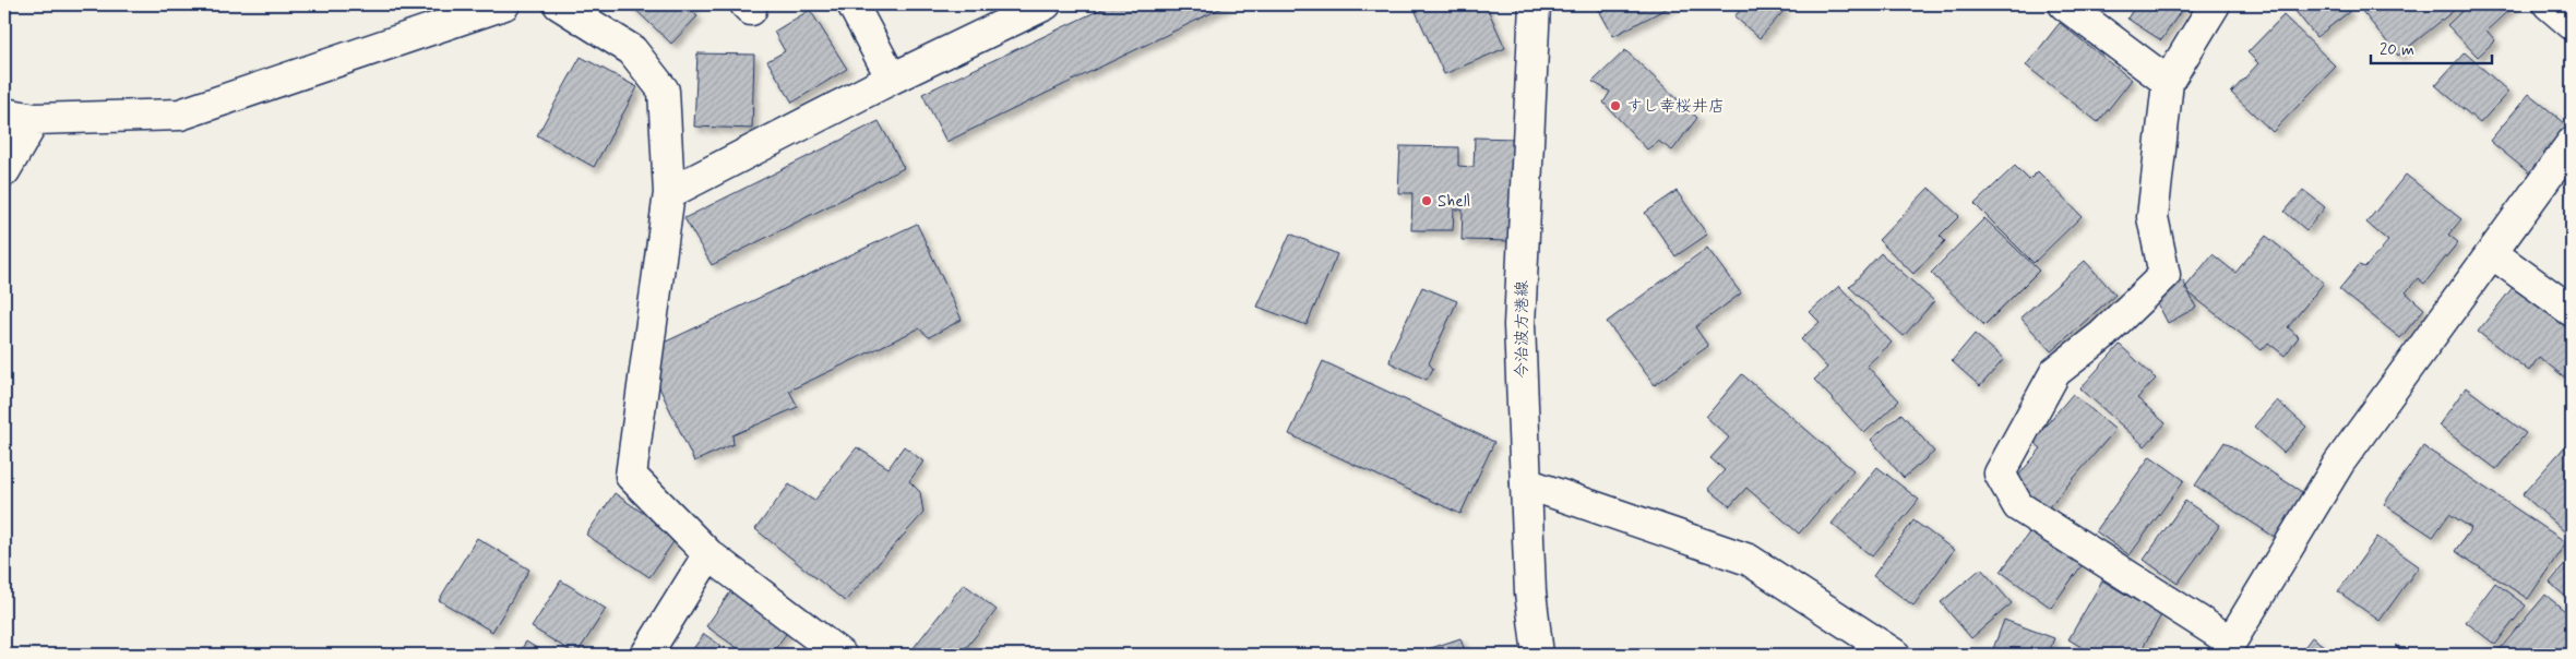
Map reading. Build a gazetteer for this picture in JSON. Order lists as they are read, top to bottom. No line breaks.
{"streets":{"street":["今治波方港線"]},"places":["すし幸桜井店","Shell"],"scale_bar":"20 m"}
